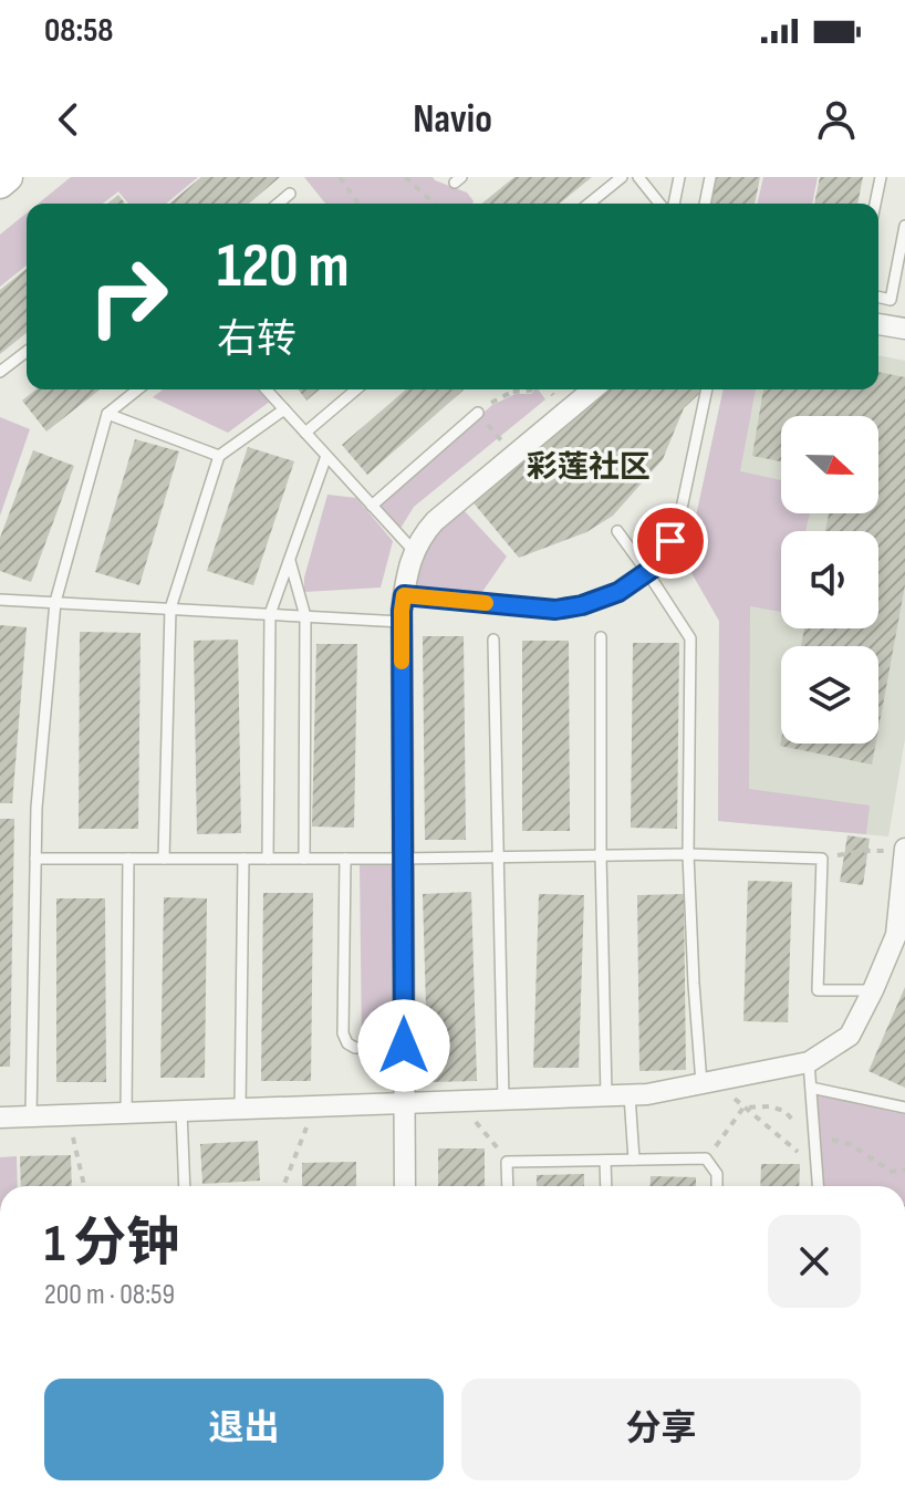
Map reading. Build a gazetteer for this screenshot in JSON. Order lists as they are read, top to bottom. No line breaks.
{"districts":["彩莲社区"],"north":"right","page":{"status":"08:58","header":"Navio","turn":["120 m","右转"],"heading":["1 分钟","200 m · 08:59"],"buttons":["退出","分享"]}}
